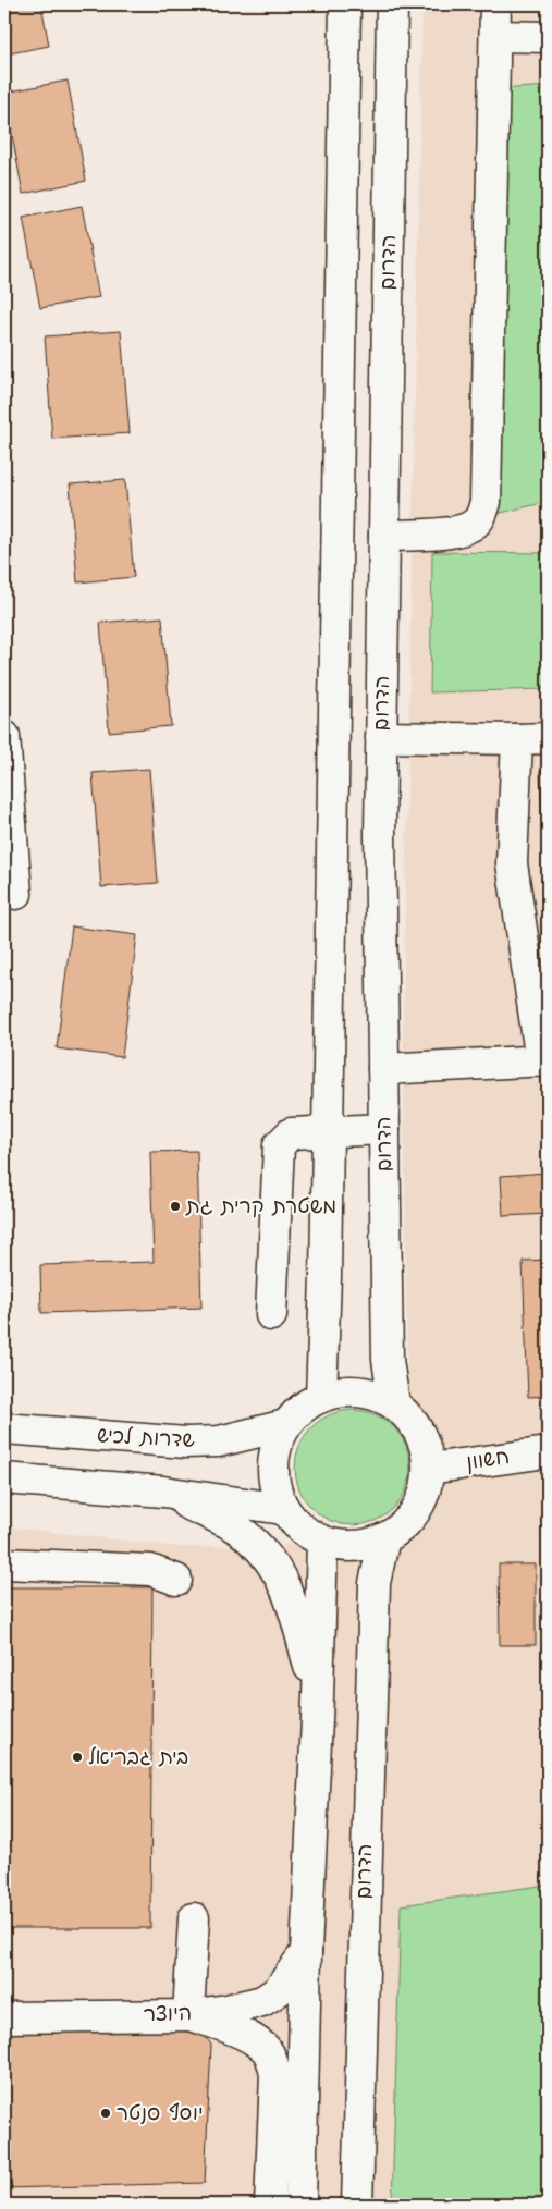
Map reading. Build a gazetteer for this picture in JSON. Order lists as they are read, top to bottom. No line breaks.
{"streets":{"main road":["הדרום","שדרות לכיש","חשוון","היוצר"]},"crossings":[["הדרום","שדרות לכיש"],["הדרום","חשוון"],["שדרות לכיש","חשוון"]],"places":["משטרת קרית גת","בית גבריאל","יוסף סנטר"]}
